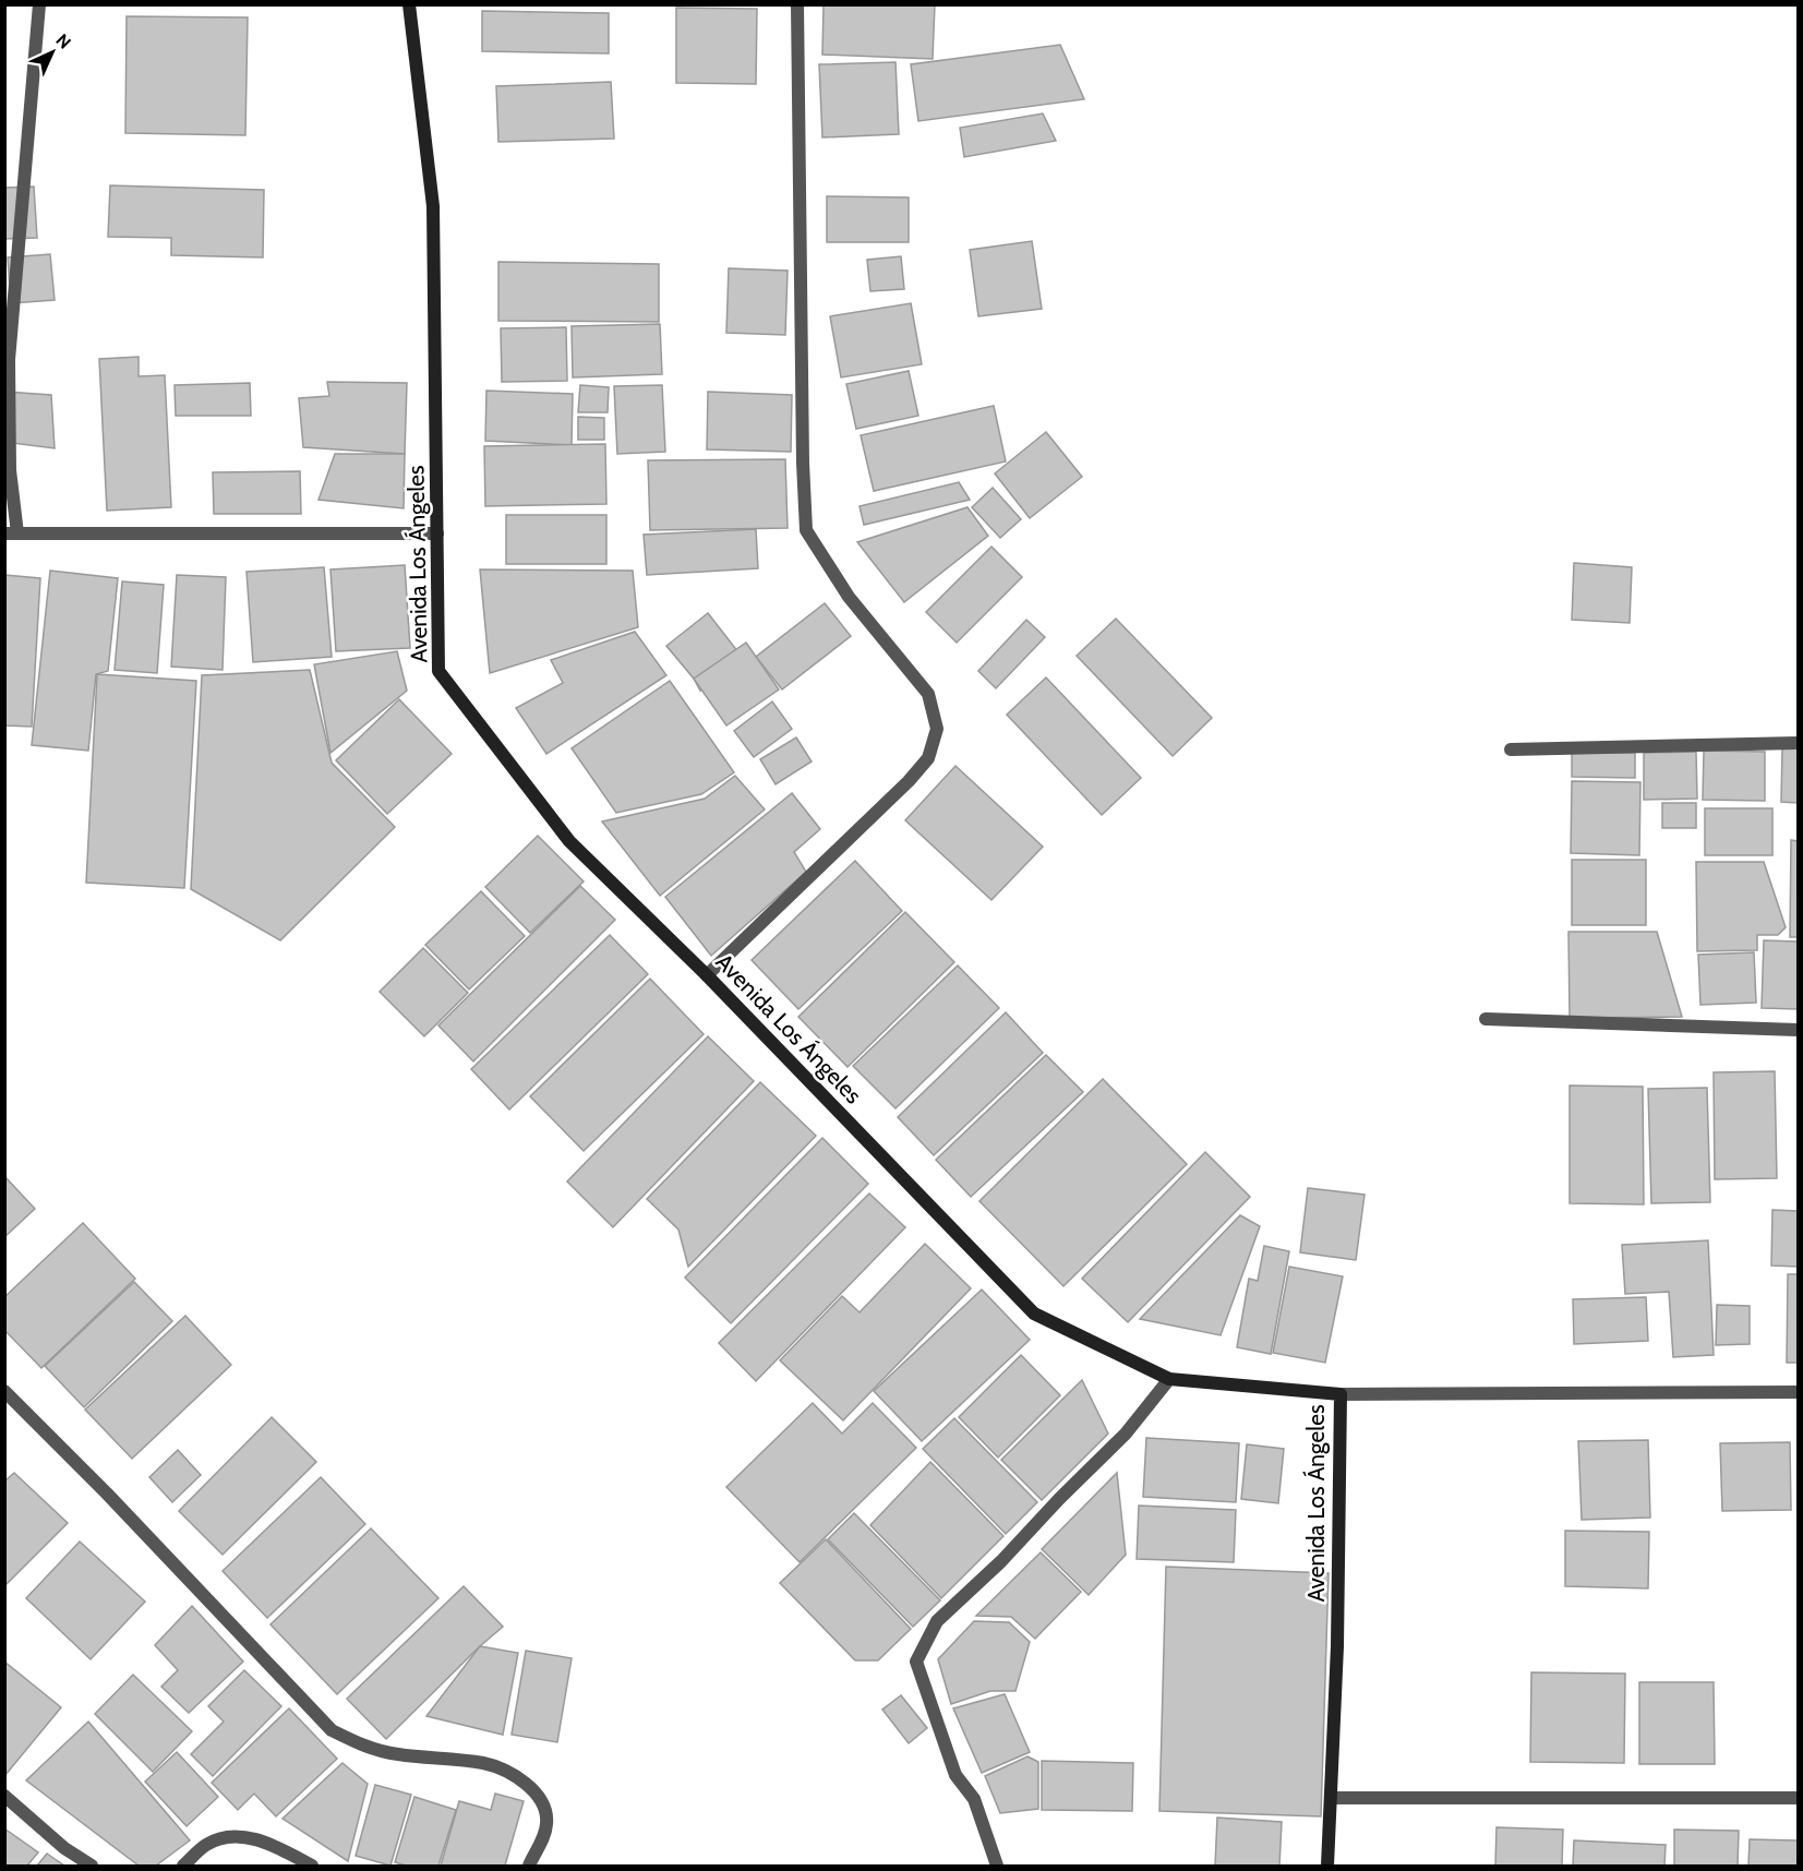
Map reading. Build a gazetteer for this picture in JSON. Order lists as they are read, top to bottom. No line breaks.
{"streets":{"street":["Avenida Los Ángeles"]},"north":"top right"}
